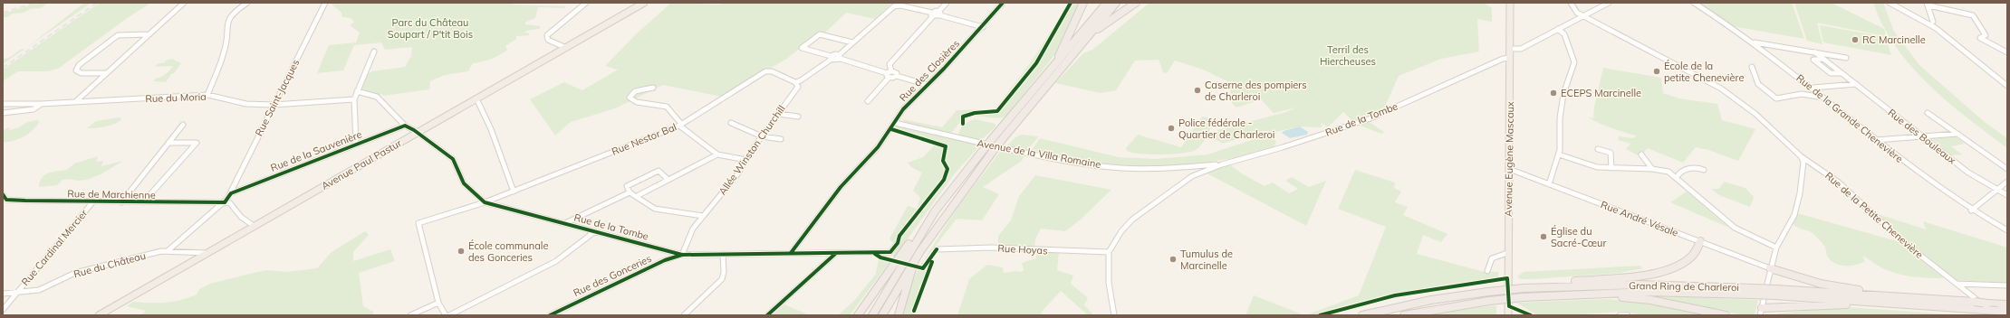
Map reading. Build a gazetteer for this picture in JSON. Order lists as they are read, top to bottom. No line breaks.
{"streets":{"highway":["Grand Ring de Charleroi"],"main road":["Avenue Eugène Mascaux","Avenue Paul Pastur"],"street":["Rue des Closières","Rue du Moria","Rue Saint-Jacques","Rue de la Grande Chenevière","Rue de la Tombe","Rue des Bouleaux","Rue Nestor Bal","Allée Winston Churchill","Rue de la Sauvenière","Avenue de la Villa Romaine","Rue de Marchienne","Rue de la Petite Chenevière","Rue André Vésale","Rue Cardinal Mercier","Rue Hoyas","Rue du Château","Rue des Gonceries"]},"crossings":[["Rue des Closières","Rue de la Tombe"],["Rue des Closières","Avenue de la Villa Romaine"],["Rue du Moria","Rue Saint-Jacques"],["Rue Saint-Jacques","Rue de la Sauvenière"],["Rue de la Tombe","Rue Nestor Bal"],["Rue de la Tombe","Allée Winston Churchill"],["Rue de la Tombe","Avenue de la Villa Romaine"],["Rue de la Tombe","Avenue Eugène Mascaux"],["Rue de la Tombe","Avenue Paul Pastur"],["Rue de la Tombe","Rue Hoyas"],["Rue de la Tombe","Rue des Gonceries"],["Rue Nestor Bal","Allée Winston Churchill"],["Allée Winston Churchill","Rue des Gonceries"],["Avenue Eugène Mascaux","Rue André Vésale"],["Avenue Paul Pastur","Rue du Château"],["Rue de Marchienne","Rue Cardinal Mercier"],["Rue de la Petite Chenevière","Grand Ring de Charleroi"],["Rue Cardinal Mercier","Rue du Château"]],"parks":["Parc du Château Soupart / P'tit Bois","Terril des Hiercheuses"],"places":["RC Marcinelle","École de la petite Chenevière","Caserne des pompiers de Charleroi","ECEPS Marcinelle","Police fédérale - Quartier de Charleroi","Église du Sacré-Cœur","École communale des Gonceries","Tumulus de Marcinelle"]}
